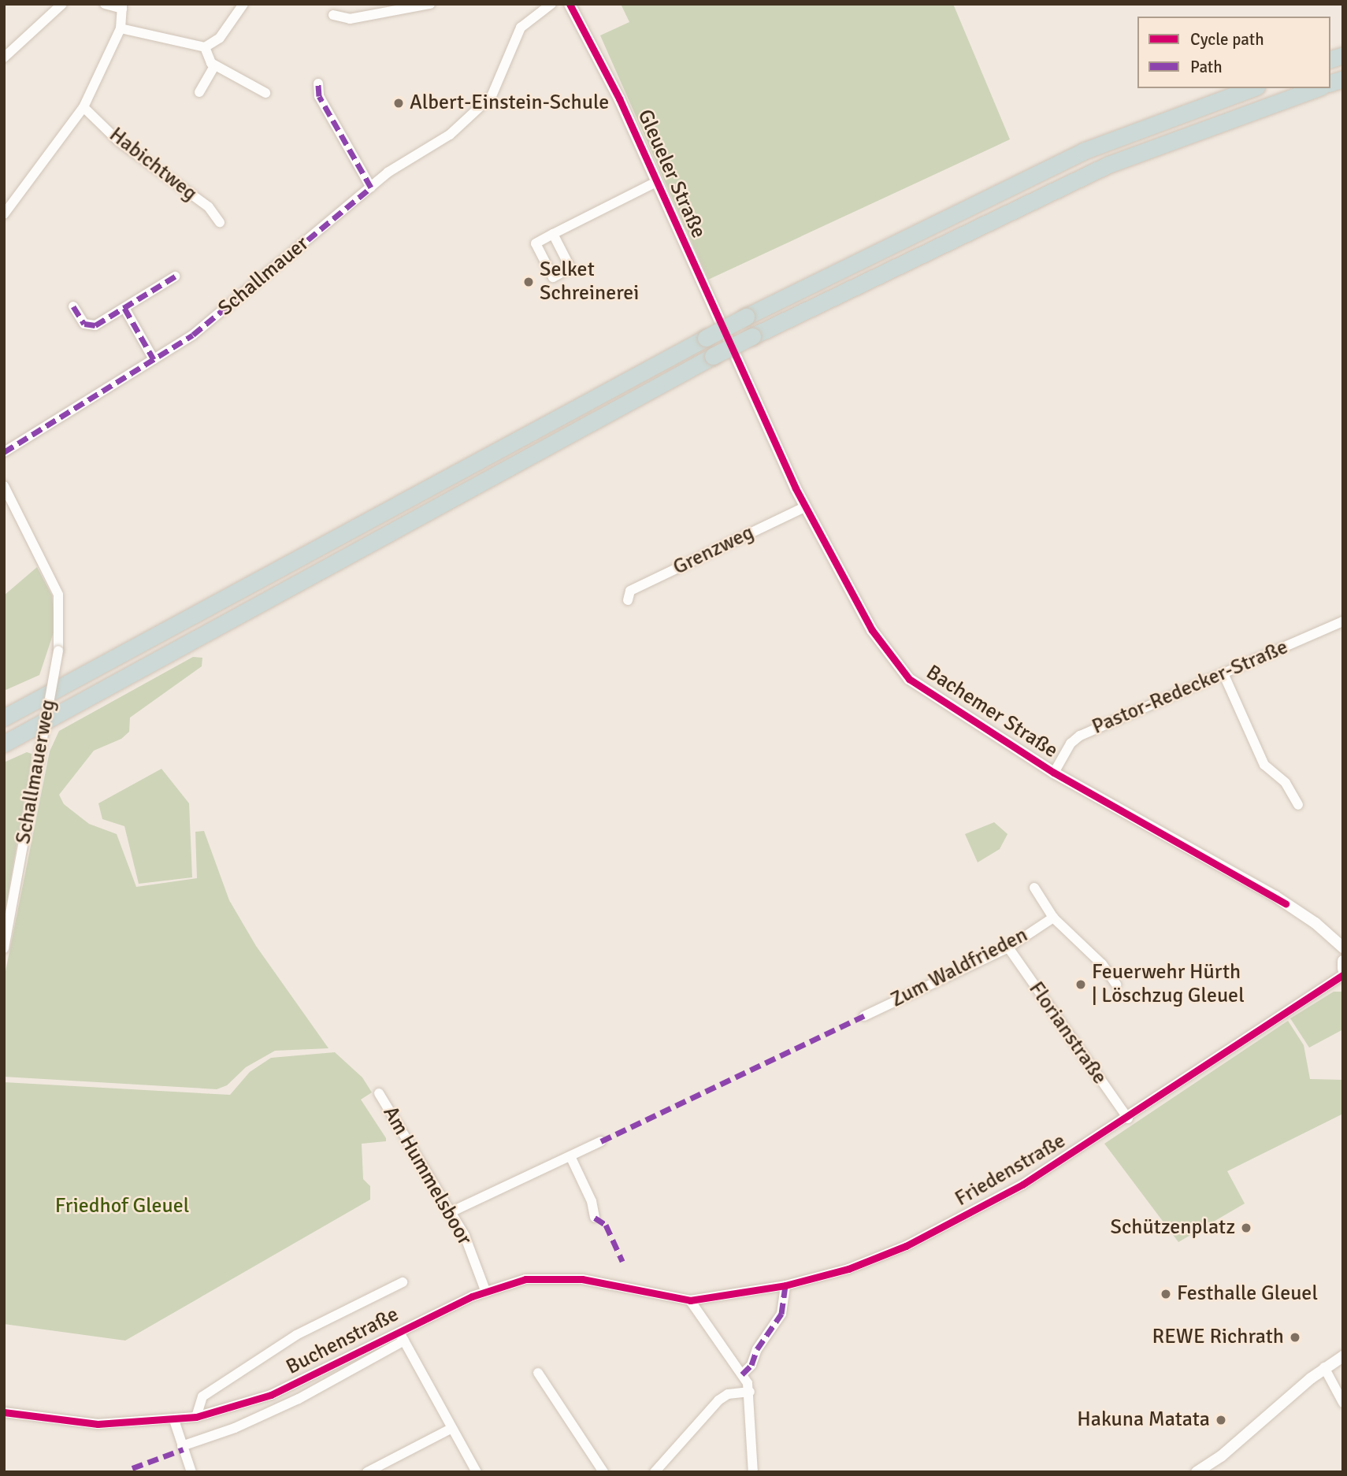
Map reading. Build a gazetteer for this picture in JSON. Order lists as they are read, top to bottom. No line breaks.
{"streets":{"street":["Habichtweg","Gleueler Straße","Schallmauer","Grenzweg","Pastor-Redecker-Straße","Bachemer Straße","Schallmauerweg","Zum Waldfrieden","Florianstraße","Friedenstraße","Am Hummelsboor","Buchenstraße"]},"crossings":[["Gleueler Straße","Bachemer Straße"],["Grenzweg","Bachemer Straße"],["Pastor-Redecker-Straße","Bachemer Straße"],["Zum Waldfrieden","Florianstraße"],["Florianstraße","Friedenstraße"],["Friedenstraße","Buchenstraße"],["Am Hummelsboor","Buchenstraße"]],"parks":["Friedhof Gleuel"],"places":["Albert-Einstein-Schule","Selket Schreinerei","Feuerwehr Hürth | Löschzug Gleuel","Schützenplatz","Festhalle Gleuel","REWE Richrath","Hakuna Matata"],"legend":["Cycle path","Path"]}
